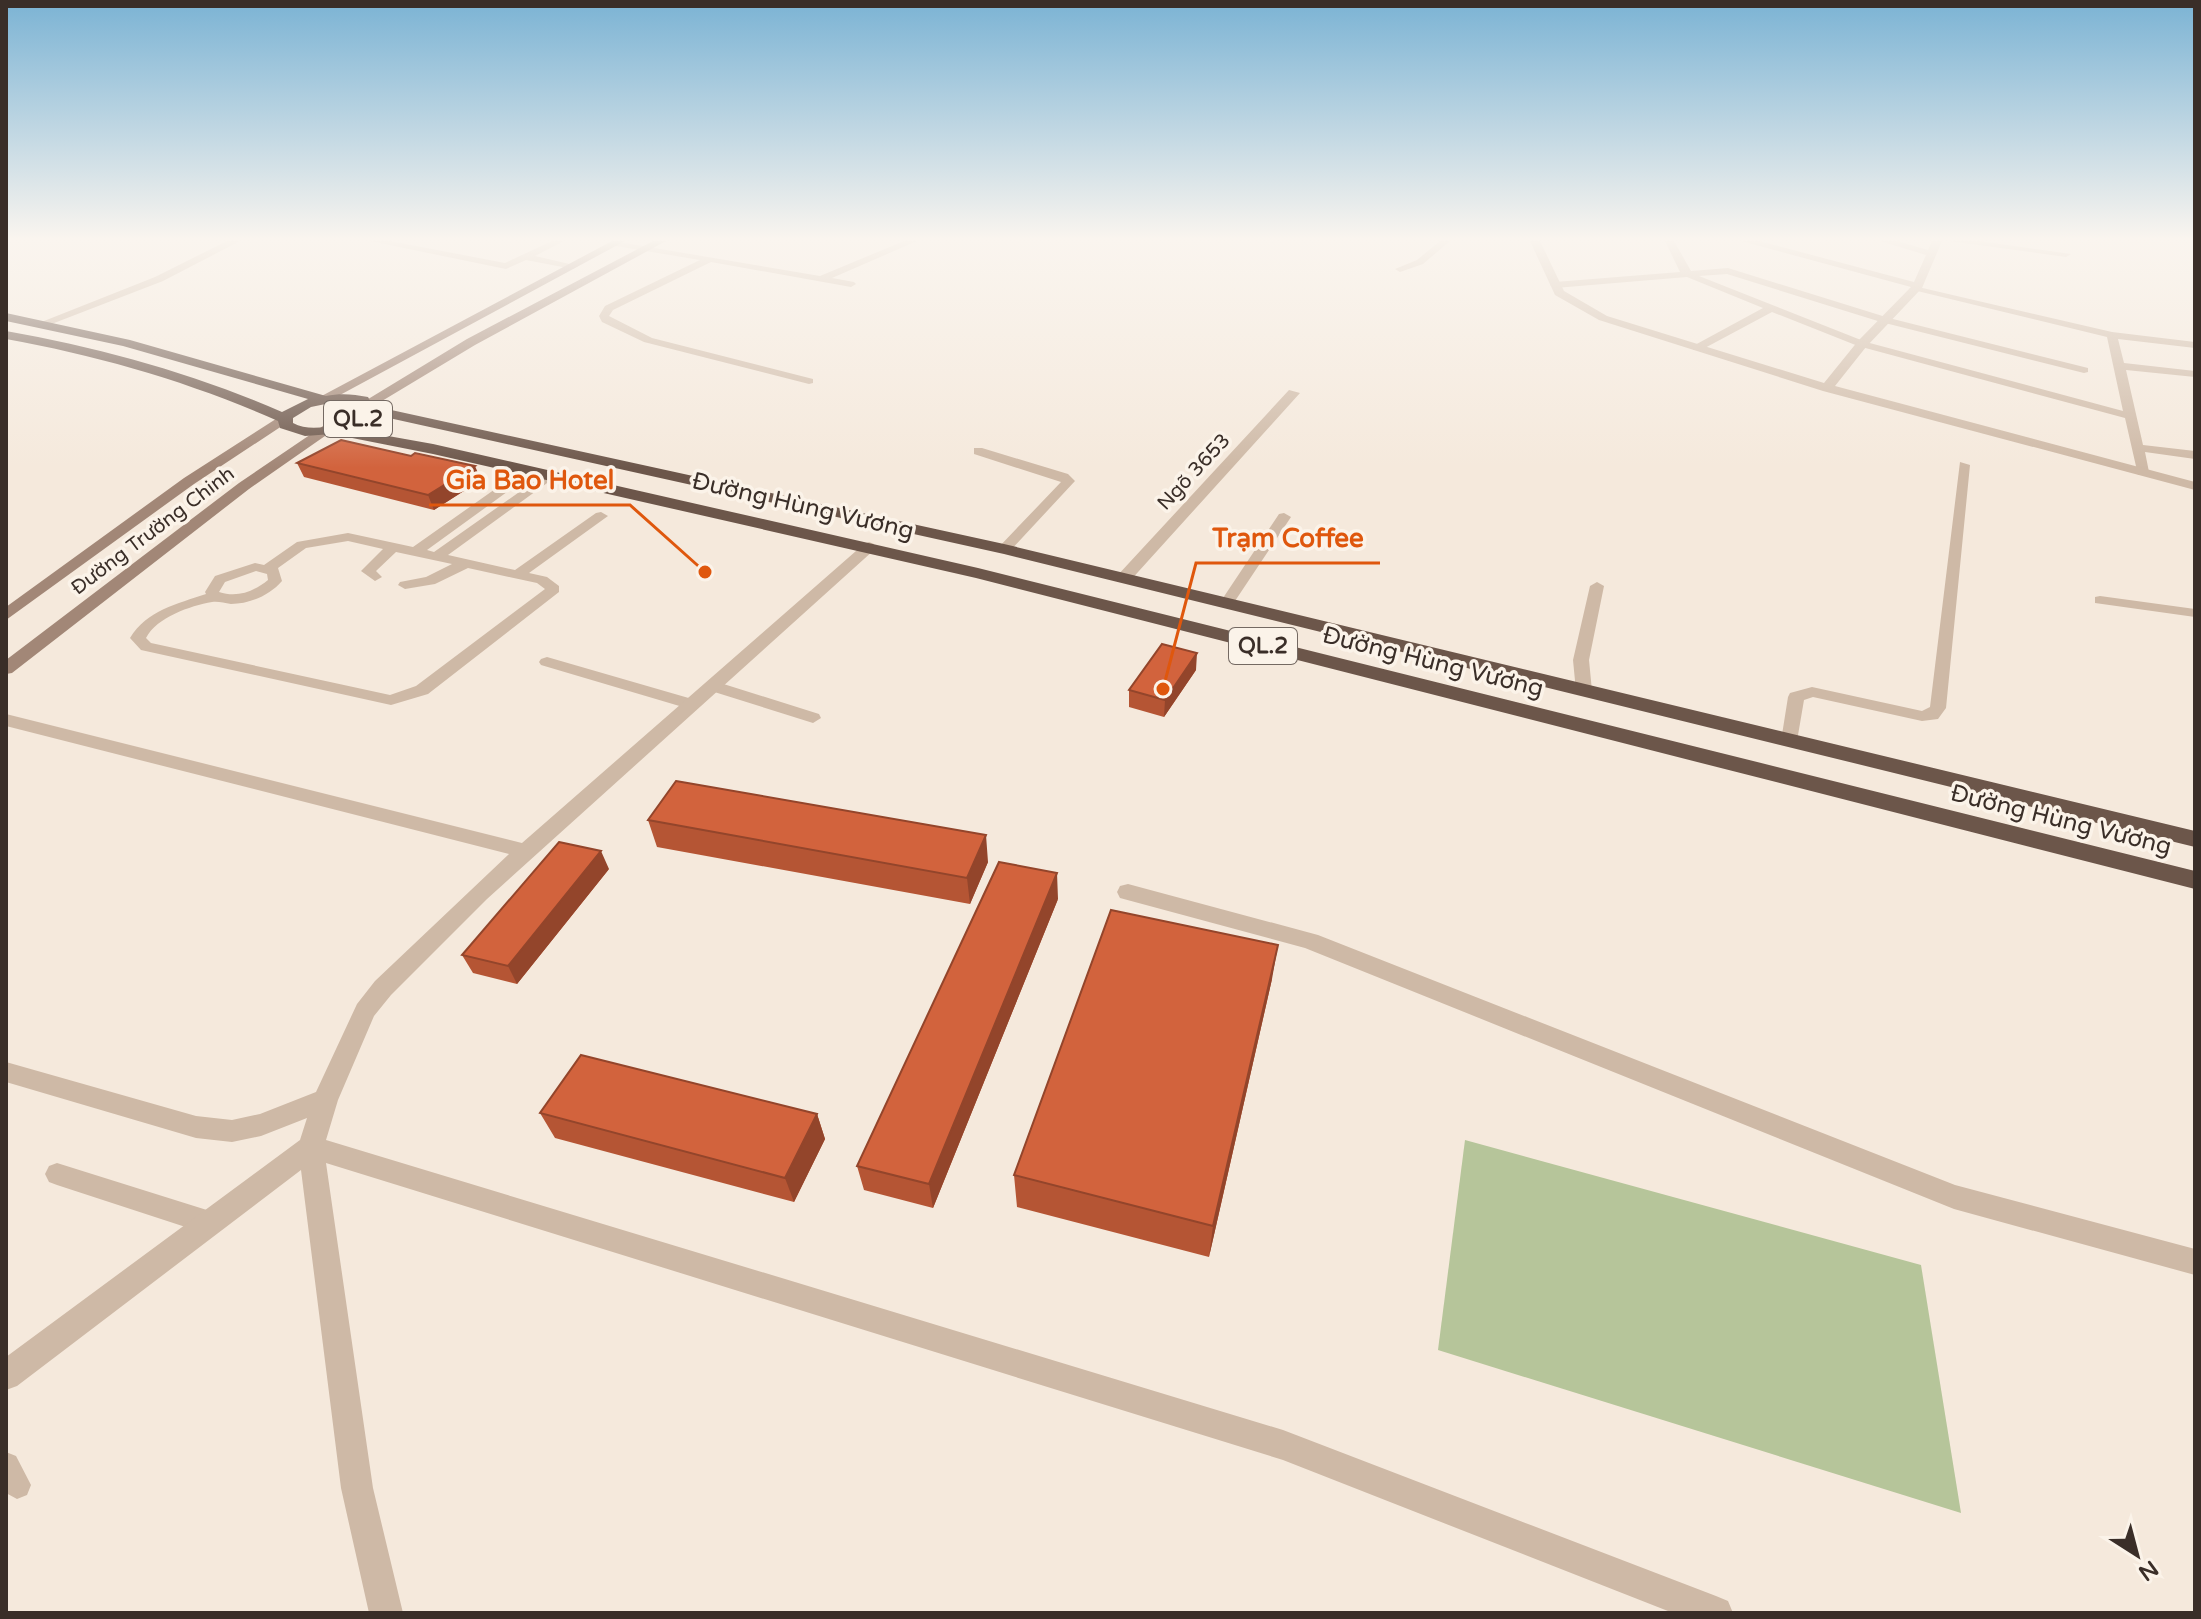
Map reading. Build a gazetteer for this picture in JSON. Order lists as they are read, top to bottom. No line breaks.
{"streets":{"highway":["QL.2","Đường Hùng Vương"],"main road":["Đường Trường Chinh"],"street":["Ngõ 3653"]},"crossings":[["QL.2","Đường Hùng Vương"],["QL.2","Đường Trường Chinh"],["Ngõ 3653","Đường Hùng Vương"],["Đường Hùng Vương","Đường Trường Chinh"]],"places":["Gia Bao Hotel","Trạm Coffee"],"north":"bottom right"}
